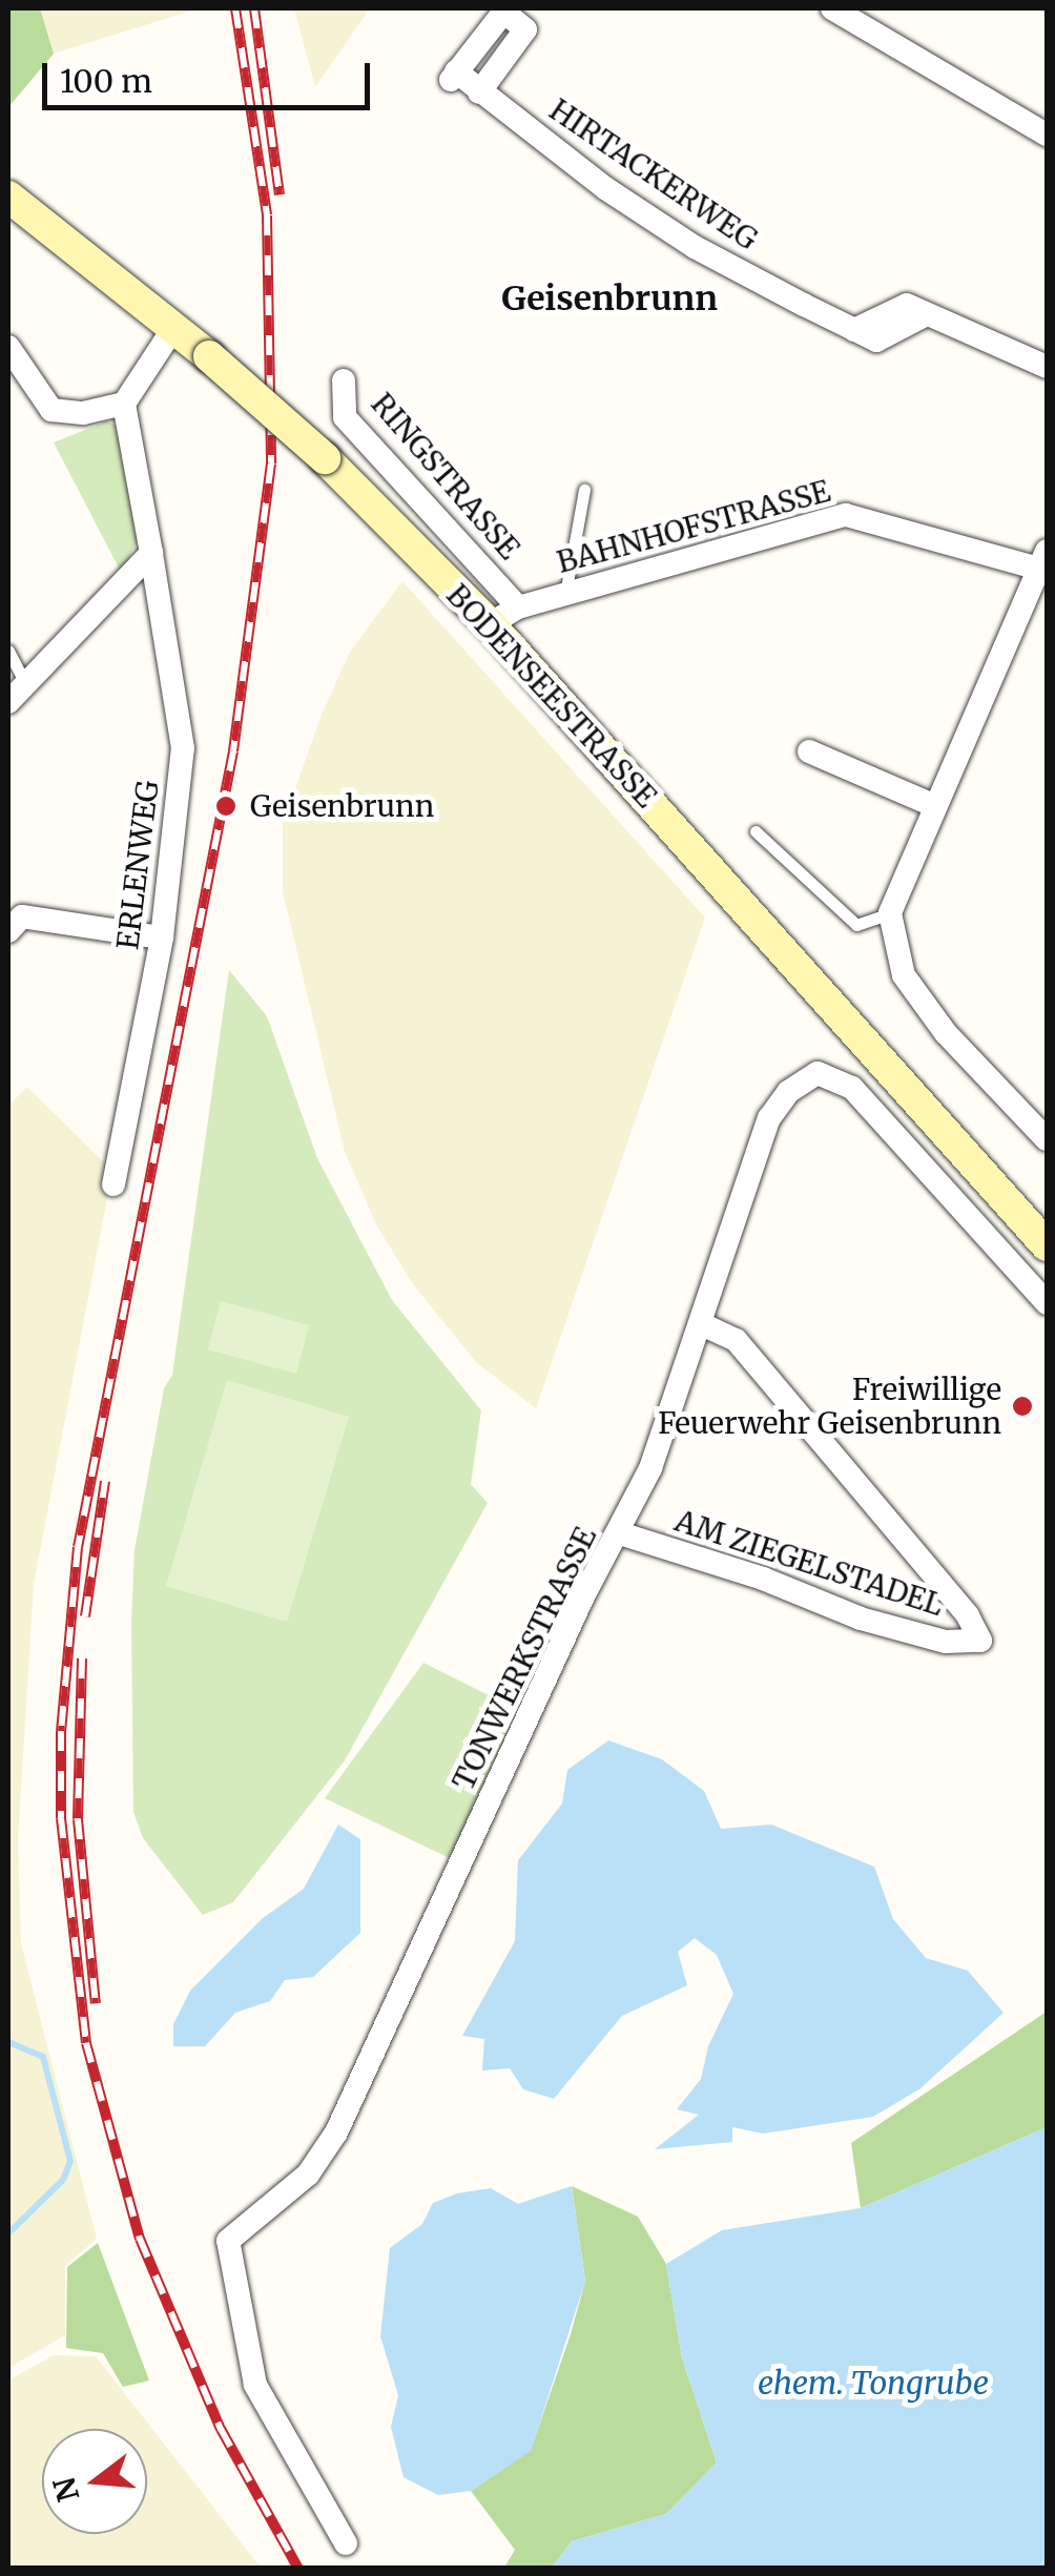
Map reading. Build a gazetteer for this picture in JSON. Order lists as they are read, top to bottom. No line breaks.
{"streets":{"main road":["BODENSEESTRASSE"],"street":["HIRTACKERWEG","RINGSTRASSE","BAHNHOFSTRASSE","ERLENWEG","AM ZIEGELSTADEL","TONWERKSTRASSE"]},"crossings":[["RINGSTRASSE","BAHNHOFSTRASSE"],["BAHNHOFSTRASSE","BODENSEESTRASSE"],["AM ZIEGELSTADEL","TONWERKSTRASSE"]],"districts":["Geisenbrunn"],"water":["ehem. Tongrube"],"places":["Geisenbrunn","Freiwillige Feuerwehr Geisenbrunn"],"scale_bar":"100 m","north":"left"}
